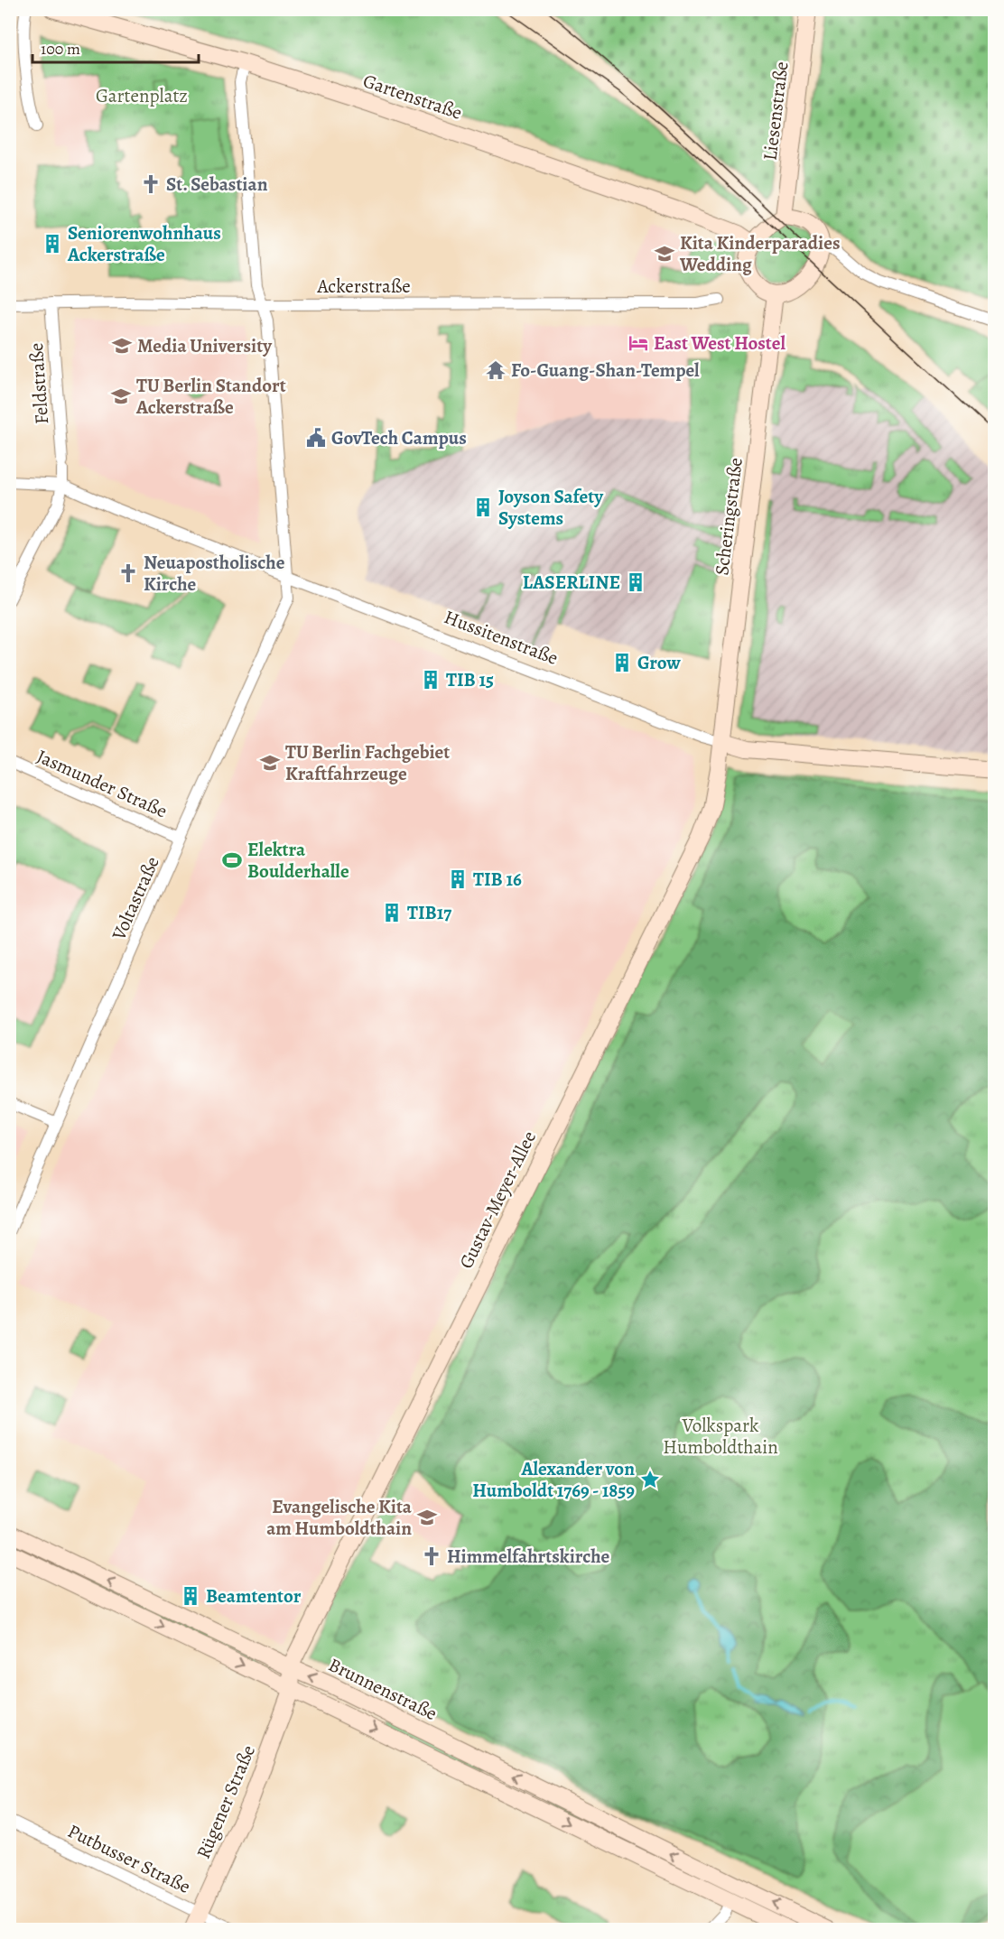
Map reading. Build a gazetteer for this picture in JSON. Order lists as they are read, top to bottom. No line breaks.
{"streets":{"street":["Gartenstraße","Liesenstraße","Ackerstraße","Feldstraße","Scheringstraße","Hussitenstraße","Jasmunder Straße","Voltastraße","Gustav-Meyer-Allee","Brunnenstraße","Rügener Straße","Putbusser Straße"]},"crossings":[["Gartenstraße","Liesenstraße"],["Gartenstraße","Scheringstraße"],["Liesenstraße","Scheringstraße"],["Ackerstraße","Feldstraße"],["Ackerstraße","Voltastraße"],["Feldstraße","Hussitenstraße"],["Scheringstraße","Hussitenstraße"],["Scheringstraße","Gustav-Meyer-Allee"],["Hussitenstraße","Voltastraße"],["Hussitenstraße","Gustav-Meyer-Allee"],["Jasmunder Straße","Voltastraße"],["Gustav-Meyer-Allee","Brunnenstraße"],["Brunnenstraße","Rügener Straße"],["Rügener Straße","Putbusser Straße"]],"parks":["Gartenplatz","Volkspark Humboldthain"],"places":{"church":["St. Sebastian","Neuapostholische Kirche","Himmelfahrtskirche"],"building":["Seniorenwohnhaus Ackerstraße","Joyson Safety Systems","LASERLINE","Grow","TIB 15","TIB 16","TIB17","Beamtentor"],"school or university":["Kita Kinderparadies Wedding","Media University","TU Berlin Standort Ackerstraße","TU Berlin Fachgebiet Kraftfahrzeuge","Evangelische Kita am Humboldthain"],"hotel":["East West Hostel"],"temple":["Fo-Guang-Shan-Tempel"],"public building":["GovTech Campus"],"sports":["Elektra Boulderhalle"],"place":["Alexander von Humboldt 1769 - 1859"]},"scale_bar":"100 m"}
